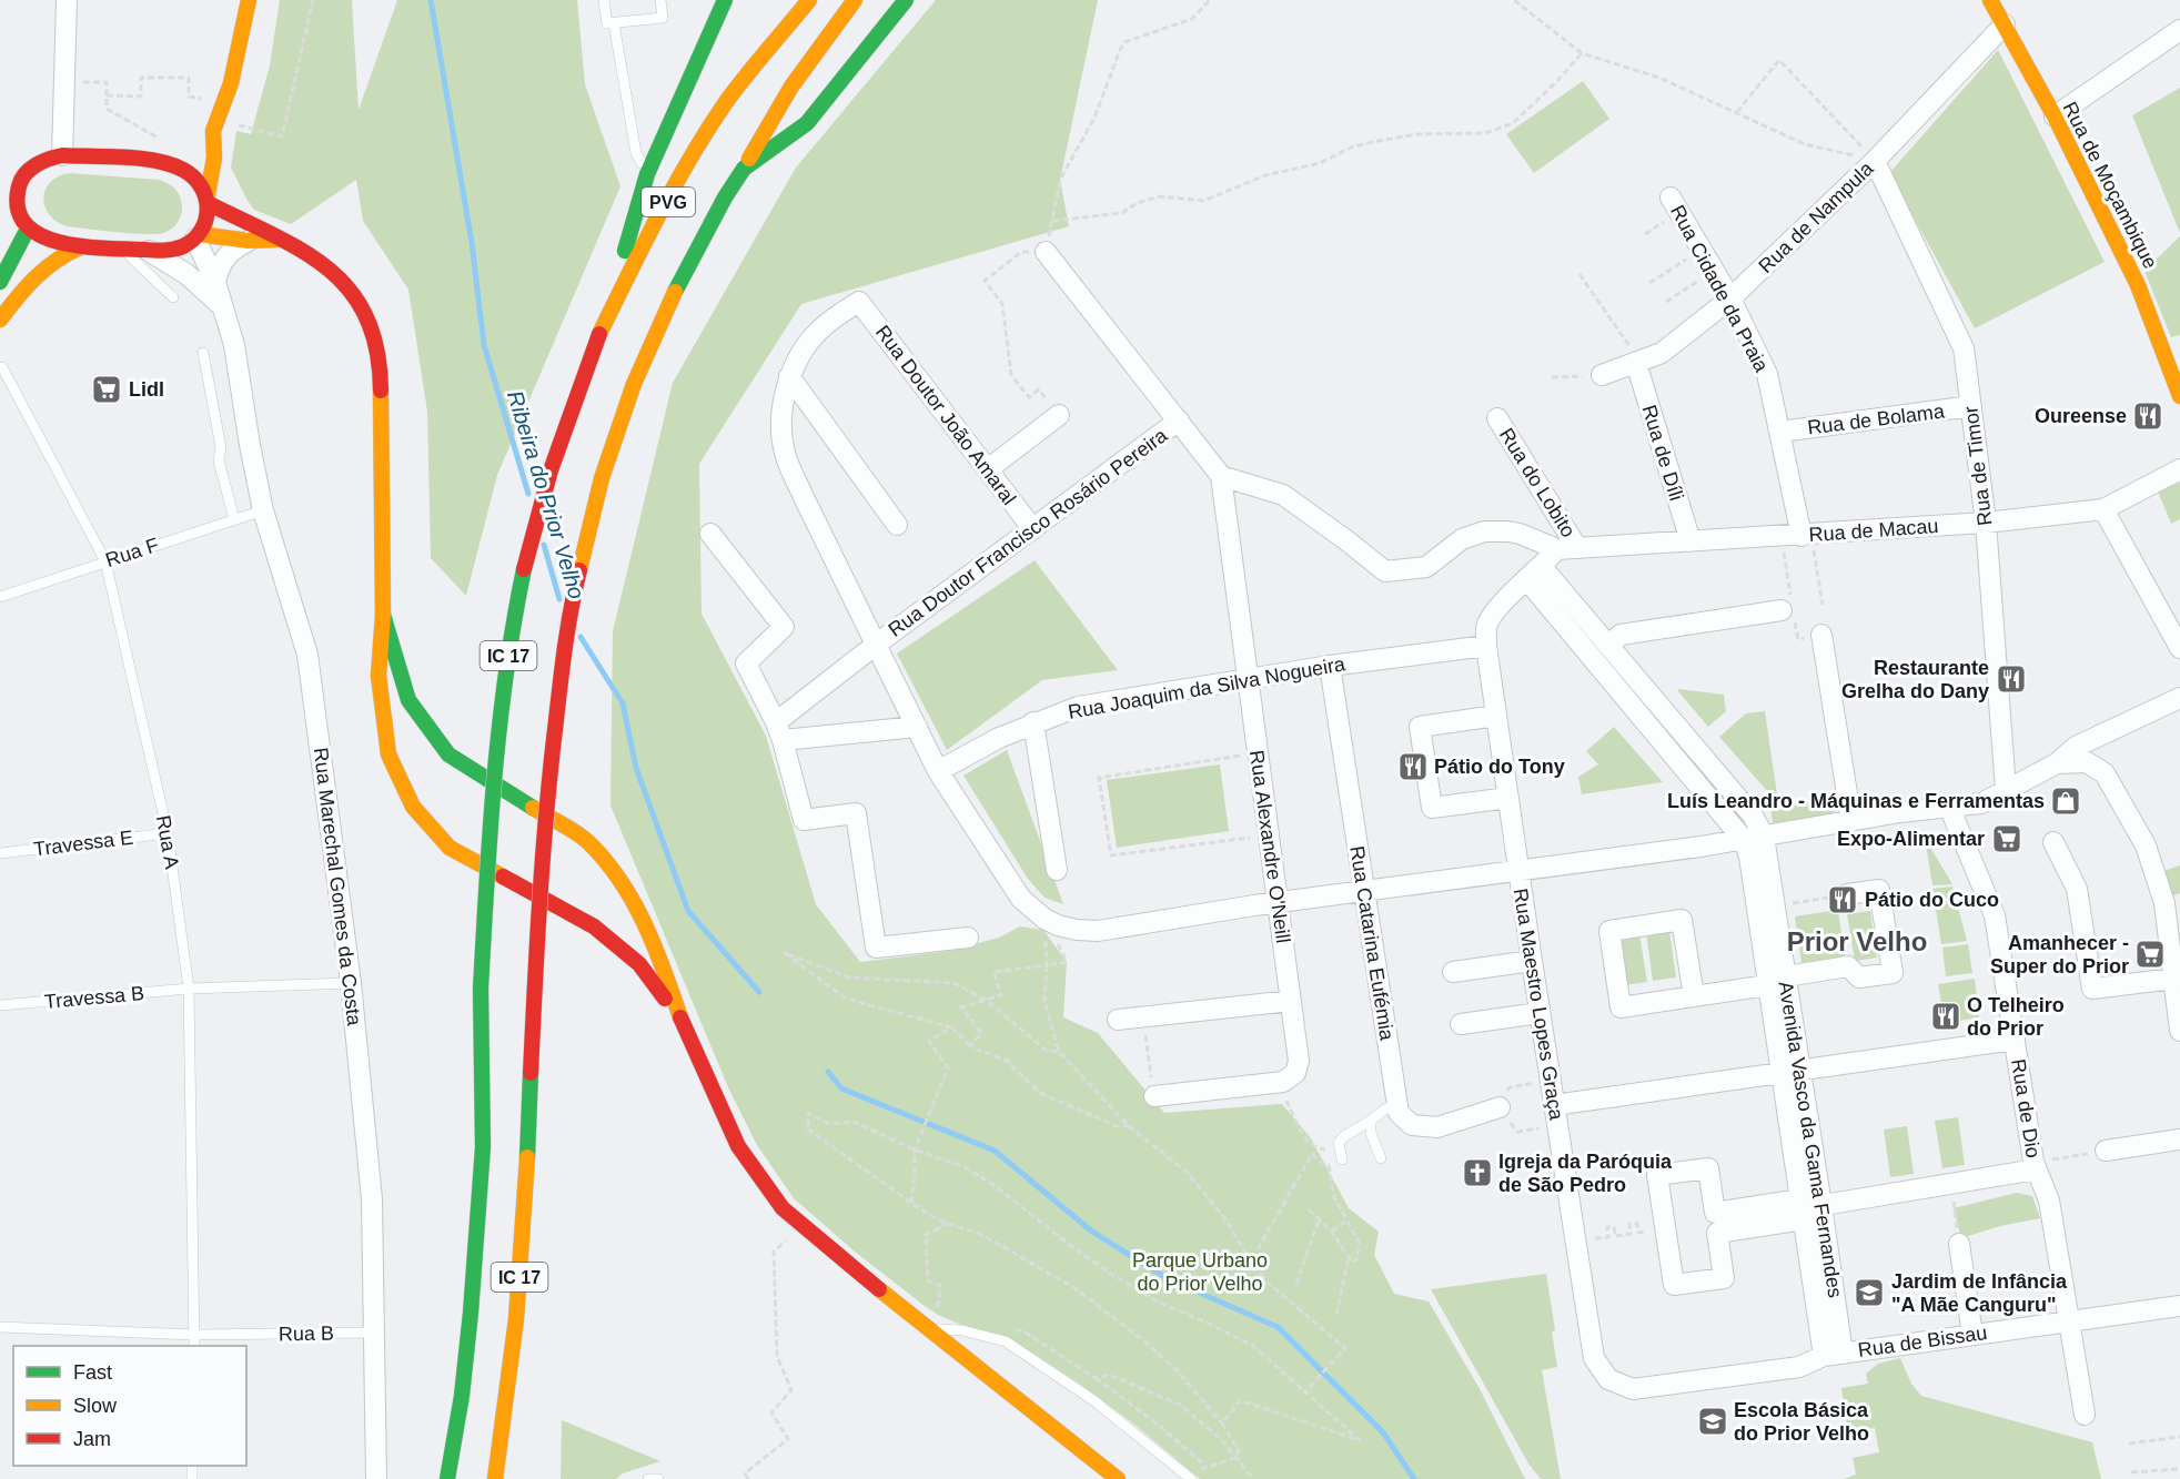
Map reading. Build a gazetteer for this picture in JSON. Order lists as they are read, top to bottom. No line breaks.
{"streets":{"main road":["Rua de Moçambique","PVG","IC 17"],"street":["Rua de Nampula","Rua Cidade da Praia","Rua Doutor João Amaral","Rua de Bolama","Rua de Díli","Rua de Timor","Rua do Lobito","Rua de Macau","Rua Doutor Francisco Rosário Pereira","Rua Joaquim da Silva Nogueira","Rua Alexandre O'Neill","Rua Marechal Gomes da Costa","Rua Catarina Eufémia","Rua Maestro Lopes Graça","Rua de Dio","Avenida Vasco da Gama Fernandes","Rua de Bissau"],"lane":["Rua F","Rua A","Travessa E","Travessa B","Rua B"]},"crossings":[["Rua de Moçambique","Rua de Nampula"],["PVG","IC 17"],["Rua de Nampula","Rua Cidade da Praia"],["Rua de Nampula","Rua de Díli"],["Rua de Nampula","Rua de Timor"],["Rua Cidade da Praia","Rua de Bolama"],["Rua Cidade da Praia","Rua de Macau"],["Rua Doutor João Amaral","Rua Doutor Francisco Rosário Pereira"],["Rua de Bolama","Rua de Timor"],["Rua de Díli","Rua de Macau"],["Rua de Timor","Rua de Macau"],["Rua do Lobito","Rua de Macau"],["Rua de Macau","Rua Maestro Lopes Graça"],["Rua F","Rua A"],["Rua F","Rua Marechal Gomes da Costa"],["Rua Joaquim da Silva Nogueira","Rua Alexandre O'Neill"],["Rua Joaquim da Silva Nogueira","Rua Catarina Eufémia"],["Rua Joaquim da Silva Nogueira","Rua Maestro Lopes Graça"],["Rua A","Travessa E"],["Rua A","Travessa B"],["Rua A","Rua B"],["Rua Marechal Gomes da Costa","Travessa B"],["Rua Marechal Gomes da Costa","Rua B"],["Rua Maestro Lopes Graça","Avenida Vasco da Gama Fernandes"],["Rua Maestro Lopes Graça","Rua de Bissau"],["Rua de Dio","Rua de Bissau"],["Avenida Vasco da Gama Fernandes","Rua de Bissau"]],"districts":["Prior Velho"],"water":["Ribeira do Prior Velho"],"parks":["Parque Urbano do Prior Velho"],"places":{"supermarket":["Lidl","Expo-Alimentar","Amanhecer - Super do Prior"],"restaurant":["Oureense","Restaurante Grelha do Dany","Pátio do Tony","Pátio do Cuco","O Telheiro do Prior"],"shop":["Luís Leandro - Máquinas e Ferramentas"],"church":["Igreja da Paróquia de São Pedro"],"school or university":["Jardim de Infância \"A Mãe Canguru\"","Escola Básica do Prior Velho"]},"legend":["Fast","Slow","Jam"]}
